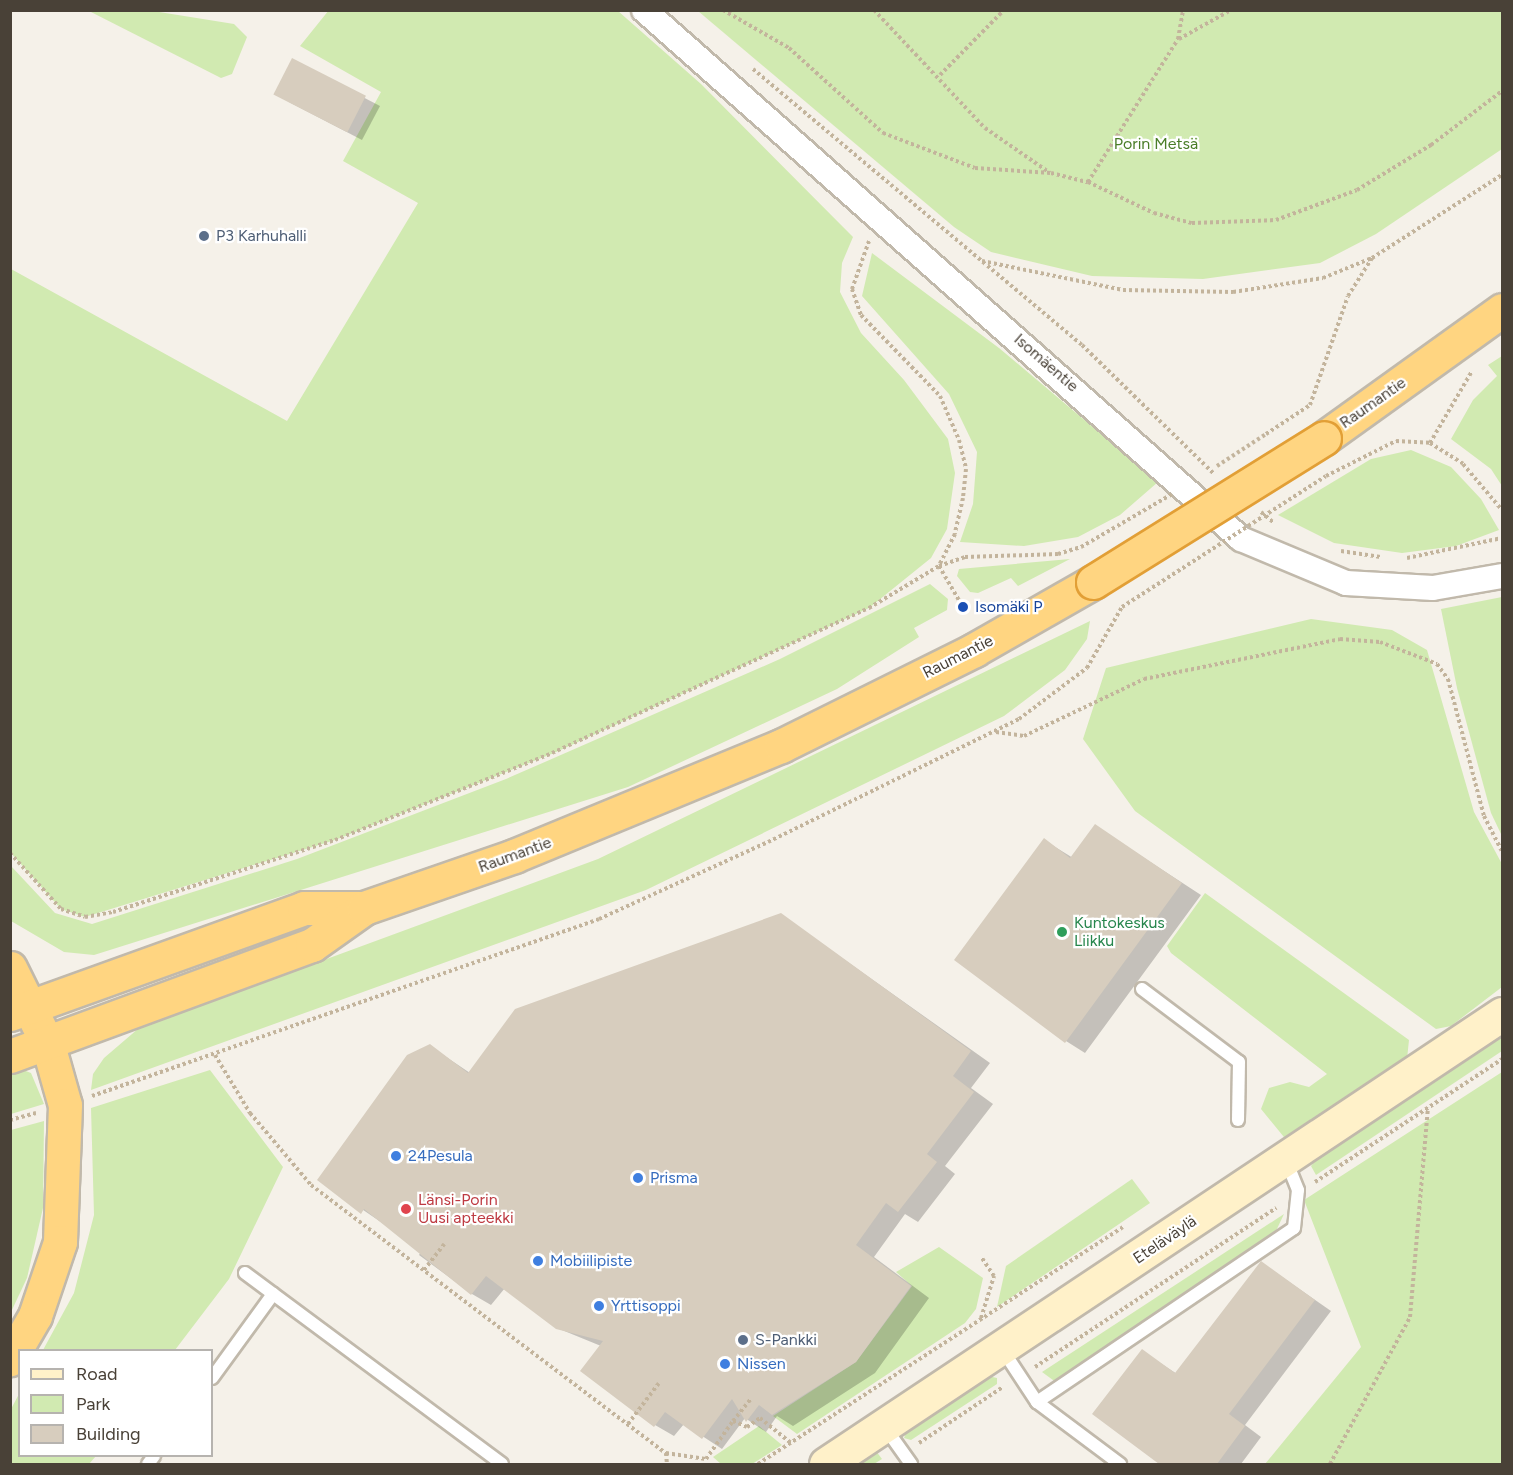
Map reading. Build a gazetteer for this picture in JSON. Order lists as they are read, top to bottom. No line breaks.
{"streets":{"highway":["Raumantie"],"main road":["Eteläväylä"],"street":["Isomäentie"]},"parks":["Porin Metsä"],"places":["P3 Karhuhalli","Isomäki P","Kuntokeskus Liikku","24Pesula","Prisma","Länsi-Porin Uusi apteekki","Mobiilipiste","Yrttisoppi","S-Pankki","Nissen"],"legend":["Road","Park","Building"]}
